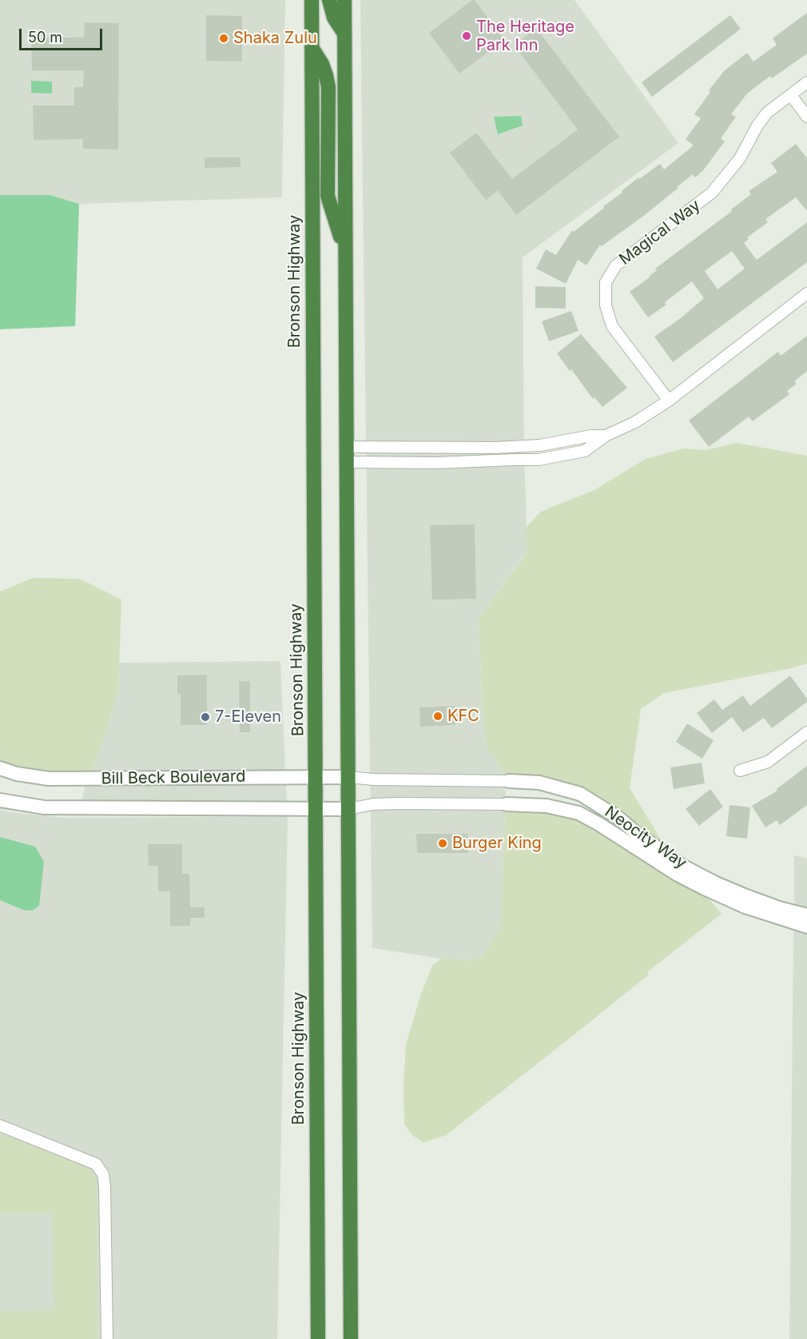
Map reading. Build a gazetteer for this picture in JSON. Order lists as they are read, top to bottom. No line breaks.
{"streets":{"highway":["Bronson Highway"],"street":["Magical Way","Bill Beck Boulevard","Neocity Way"]},"crossings":[["Bronson Highway","Bill Beck Boulevard"]],"places":["The Heritage Park Inn","Shaka Zulu","KFC","7-Eleven","Burger King"],"scale_bar":"50 m"}
